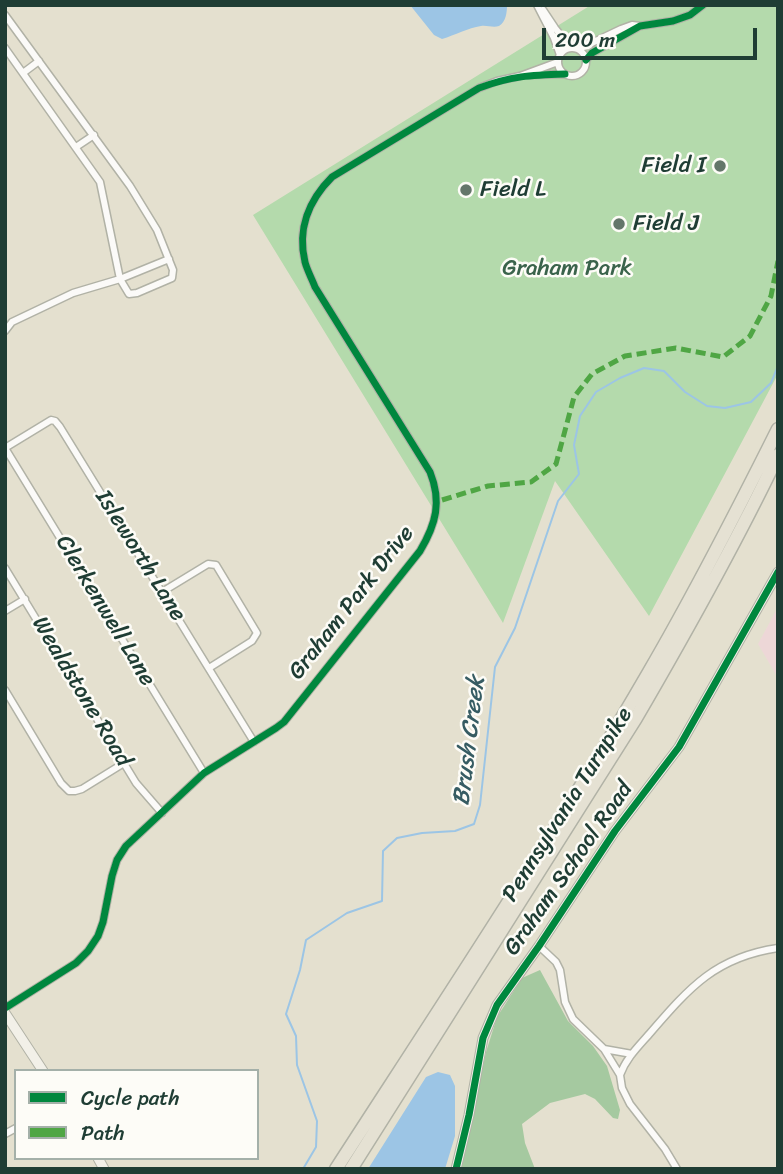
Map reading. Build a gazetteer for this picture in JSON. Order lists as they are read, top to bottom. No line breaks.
{"streets":{"highway":["Pennsylvania Turnpike"],"street":["Isleworth Lane","Graham Park Drive","Clerkenwell Lane","Wealdstone Road","Graham School Road"]},"crossings":[["Isleworth Lane","Graham Park Drive"],["Isleworth Lane","Clerkenwell Lane"],["Graham Park Drive","Clerkenwell Lane"],["Graham Park Drive","Wealdstone Road"]],"water":["Brush Creek"],"parks":["Graham Park"],"places":["Field I","Field L","Field J"],"legend":["Cycle path","Path"],"scale_bar":"200 m"}
